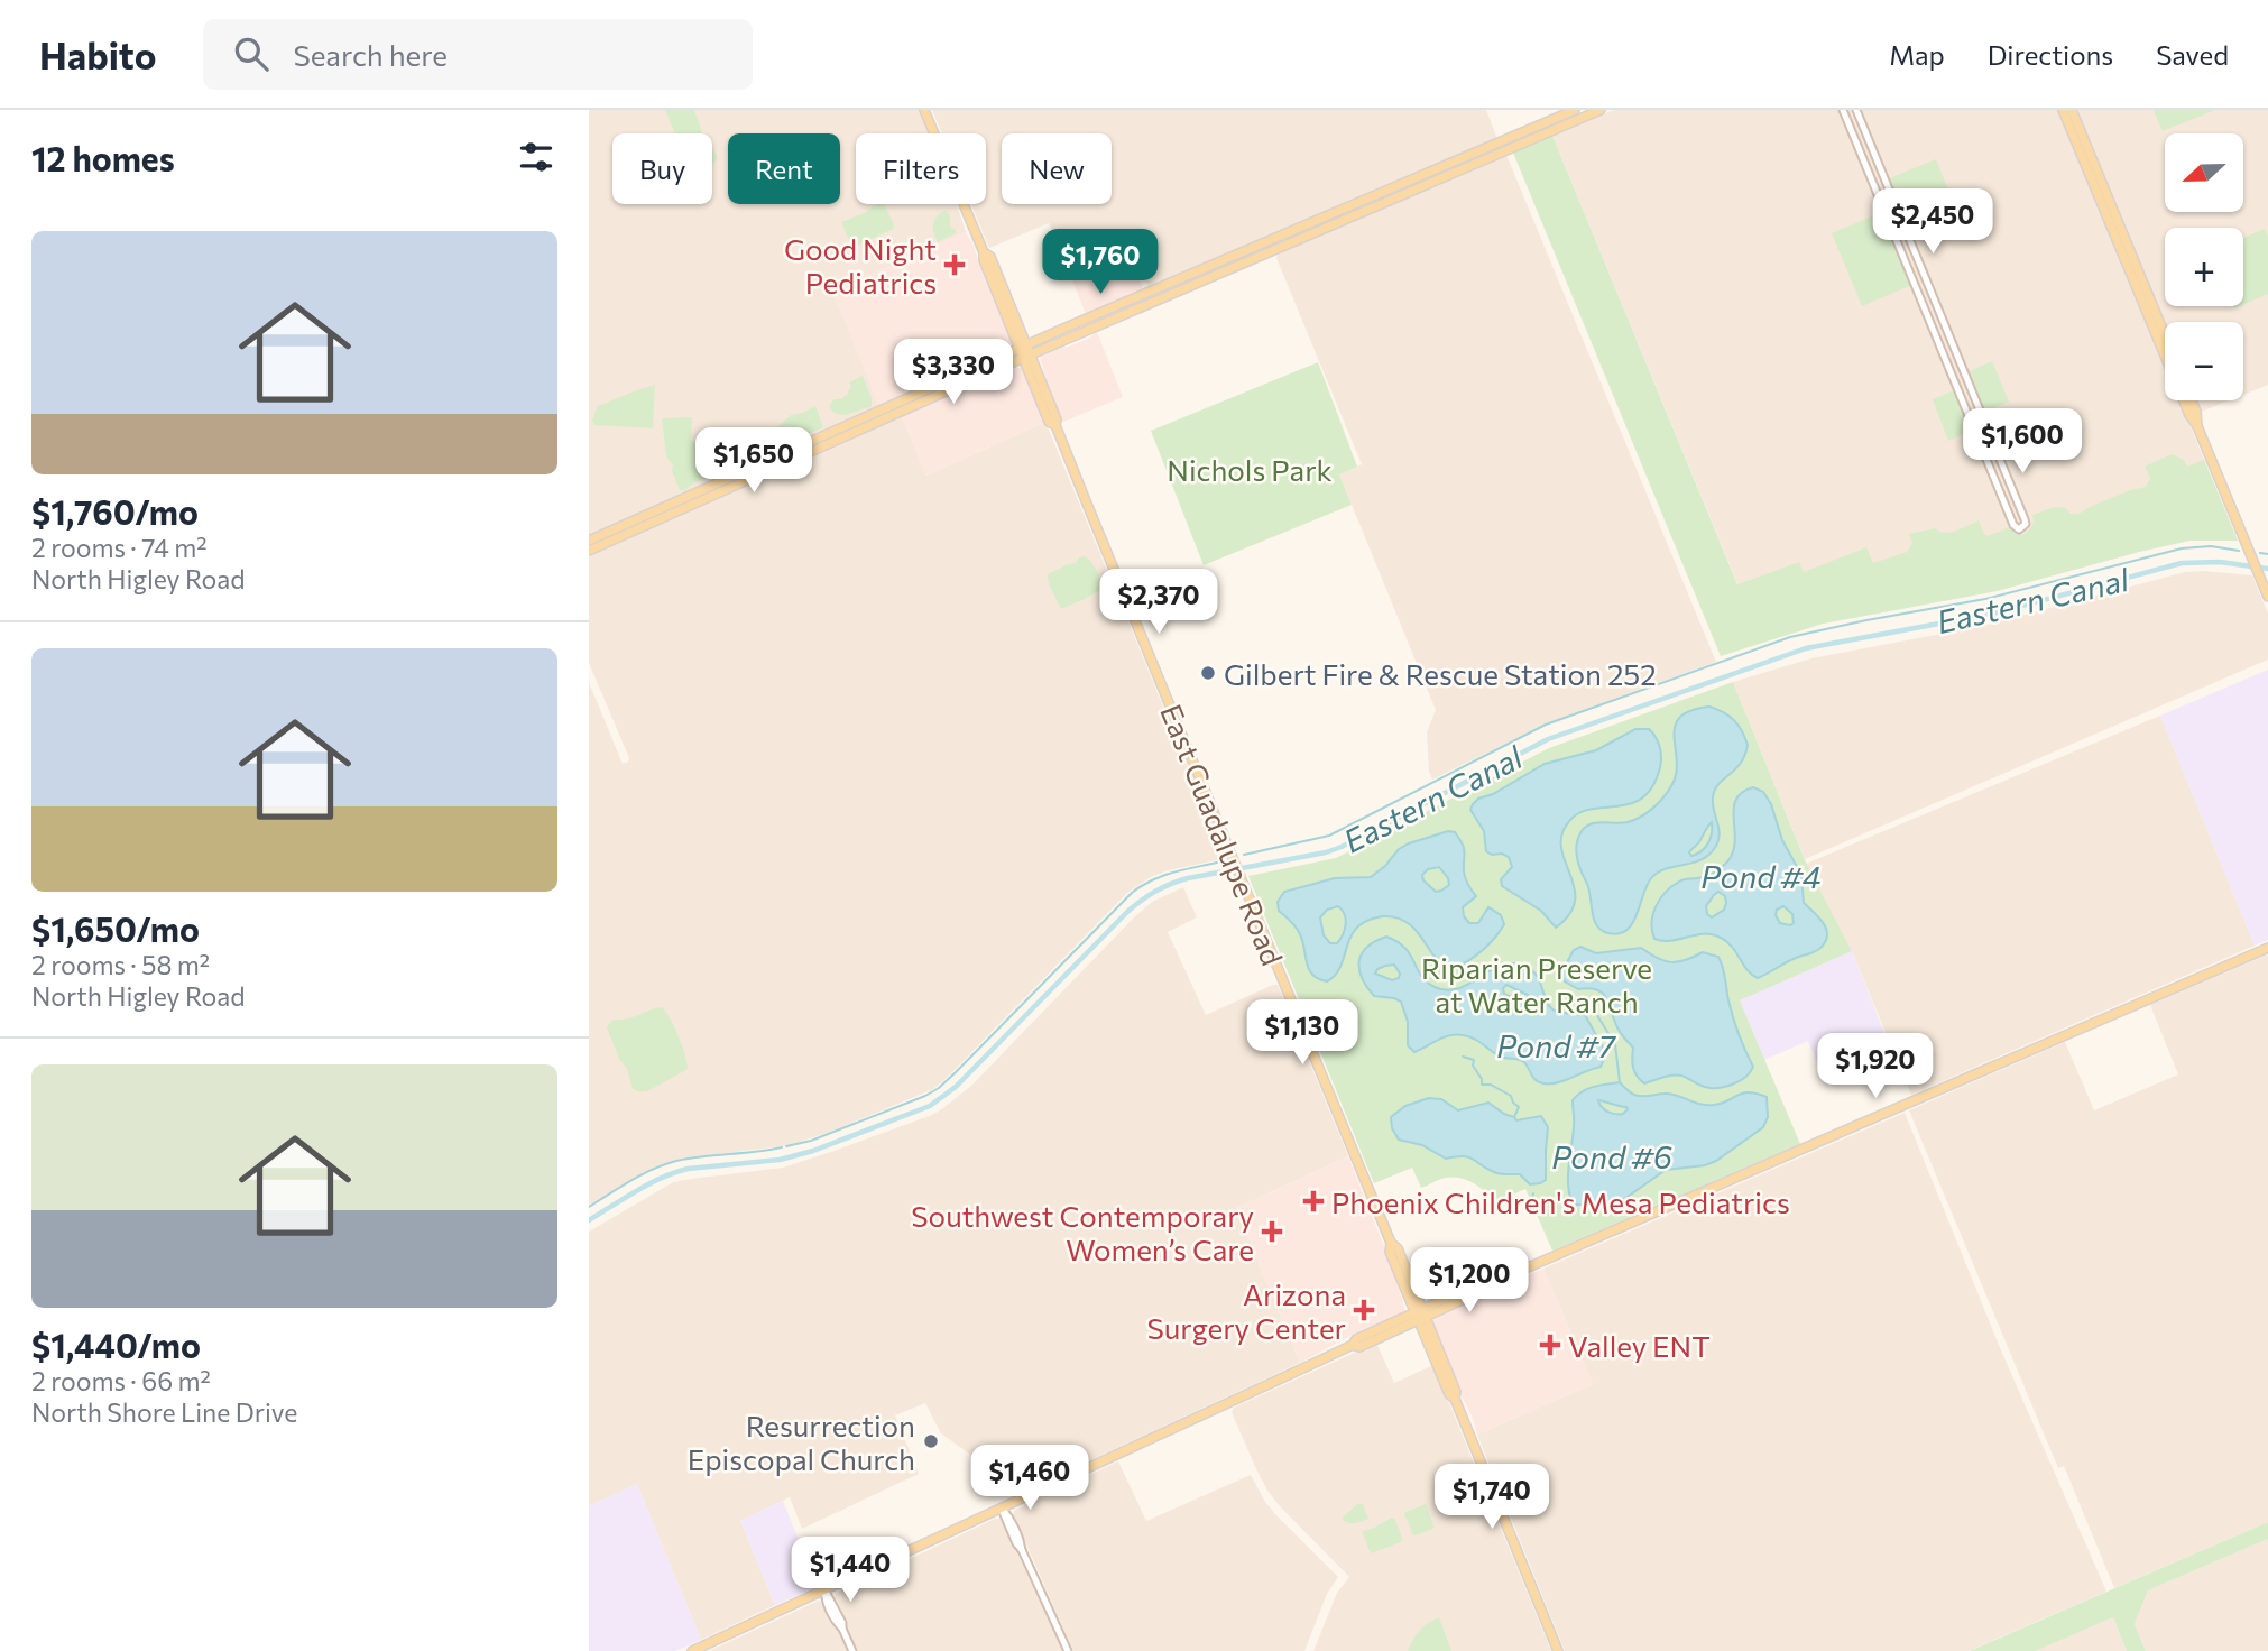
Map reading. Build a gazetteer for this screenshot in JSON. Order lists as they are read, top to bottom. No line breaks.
{"streets":{"main road":["East Guadalupe Road"]},"water":["Eastern Canal","Pond #4","Pond #7","Pond #6"],"parks":["Nichols Park","Riparian Preserve at Water Ranch"],"places":{"health":["Good Night Pediatrics","Phoenix Children's Mesa Pediatrics","Southwest Contemporary Women’s Care","Arizona Surgery Center","Valley ENT"],"other":["Gilbert Fire & Rescue Station 252","Resurrection Episcopal Church"]},"north":"left","page":{"header":"Habito","search":"Search here","nav":["Map","Directions","Saved"],"heading":"12 homes","map_buttons":["+","−"],"chip":["Buy","Rent","Filters","New"],"price":["$2,450","$1,760","$3,330","$1,600","$1,650","$2,370","$1,130","$1,920","$1,200","$1,460","$1,740","$1,440"],"list":[{"name":"$1,760/mo","note":"2 rooms · 74 m² · North Higley Road"},{"name":"$1,650/mo","note":"2 rooms · 58 m² · North Higley Road"},{"name":"$1,440/mo","note":"2 rooms · 66 m² · North Shore Line Drive"}]}}
